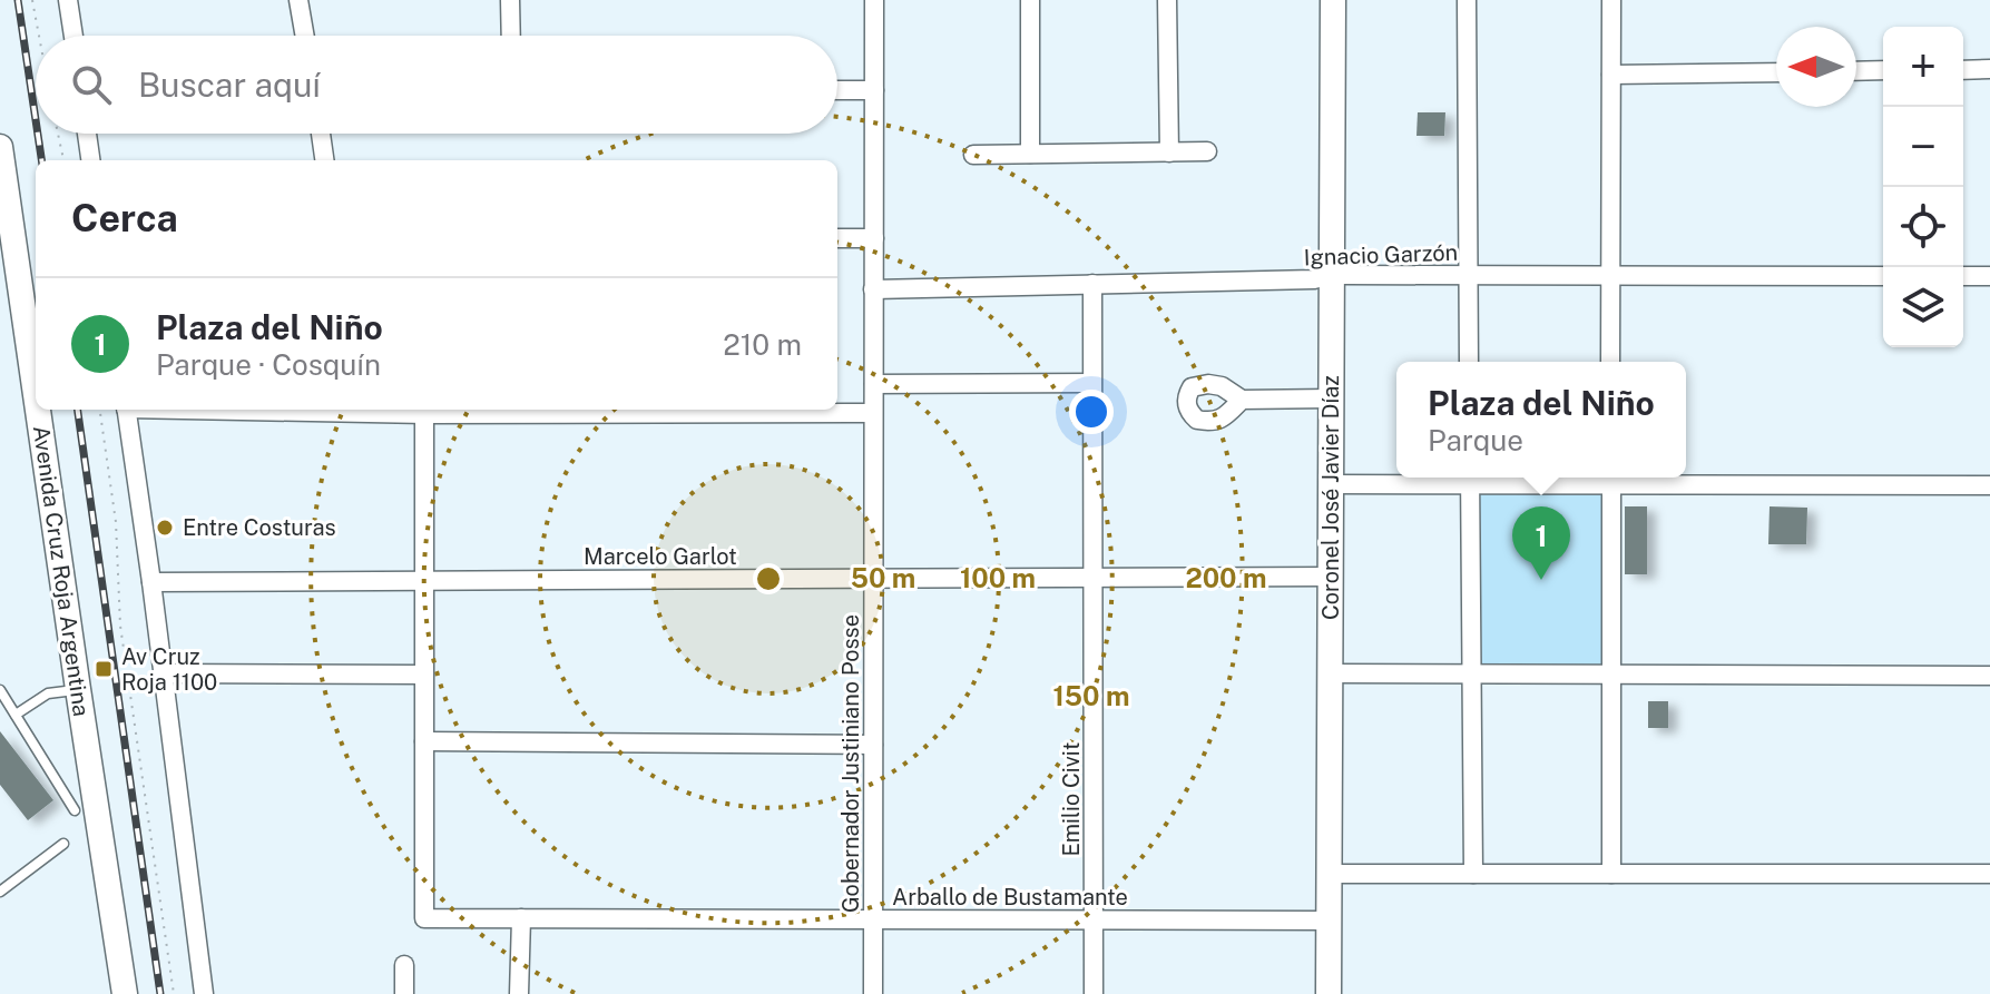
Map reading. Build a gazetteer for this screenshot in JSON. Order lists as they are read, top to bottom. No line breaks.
{"streets":{"main road":["Coronel José Javier Díaz","Avenida Cruz Roja Argentina"],"street":["Ignacio Garzón","Marcelo Garlot","Gobernador Justiniano Posse","Emilio Civit","Arballo de Bustamante"]},"crossings":[["Ignacio Garzón","Coronel José Javier Díaz"],["Ignacio Garzón","Gobernador Justiniano Posse"],["Ignacio Garzón","Emilio Civit"],["Coronel José Javier Díaz","Marcelo Garlot"],["Coronel José Javier Díaz","Arballo de Bustamante"],["Marcelo Garlot","Gobernador Justiniano Posse"],["Marcelo Garlot","Emilio Civit"],["Gobernador Justiniano Posse","Arballo de Bustamante"],["Emilio Civit","Arballo de Bustamante"]],"places":{"other":["Entre Costuras"],"transit":["Av Cruz Roja 1100"]},"north":"left","page":{"map_buttons":["+","−"],"search":"Buscar aquí","heading":"Cerca","list":[{"mark":"1","name":"Plaza del Niño","note":"Parque · Cosquín","value":"210 m"}],"popup":["Plaza del Niño","Parque"],"pins":"1"},"rings":["50 m","100 m","200 m","150 m"]}
